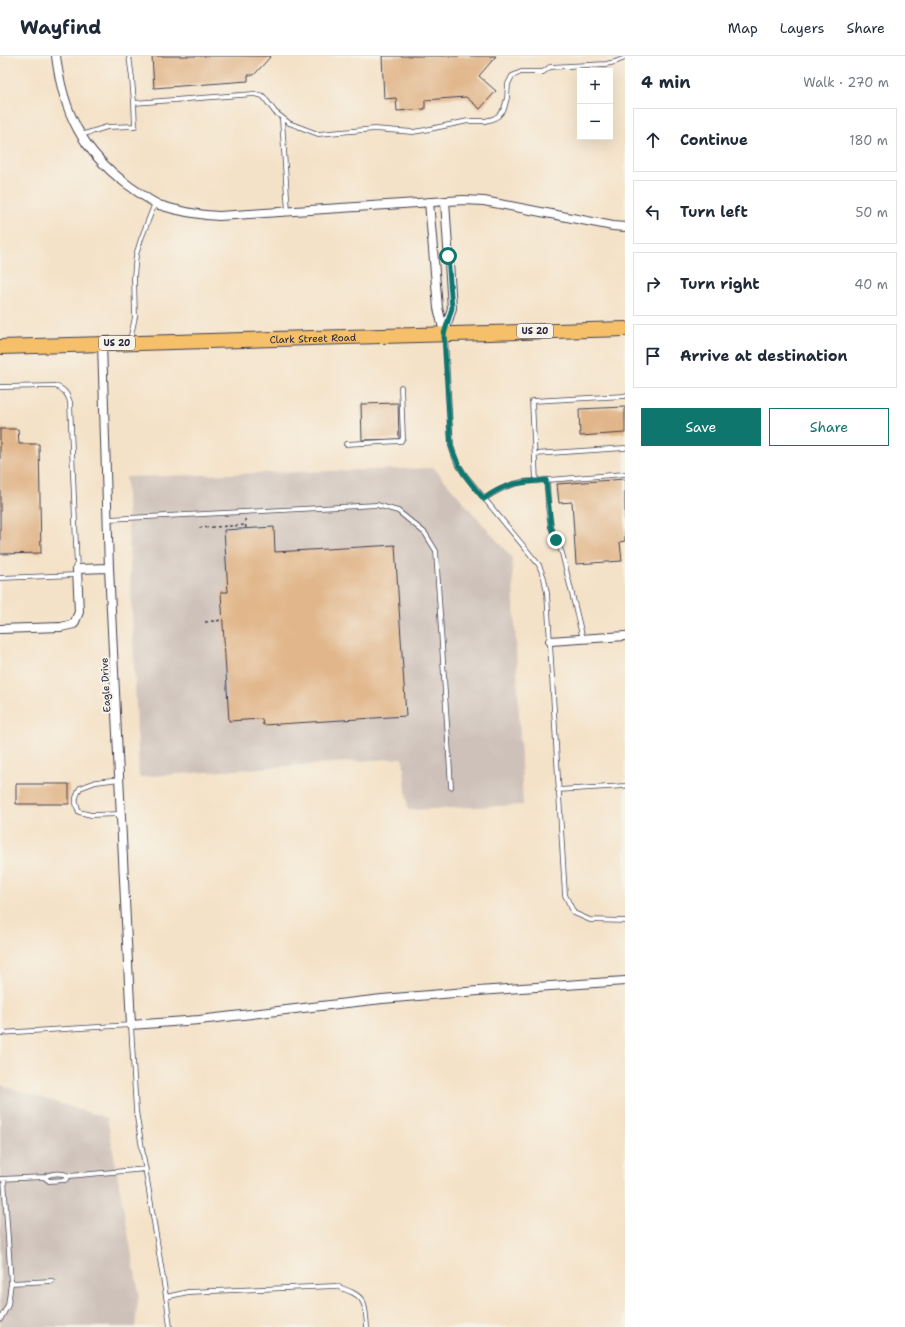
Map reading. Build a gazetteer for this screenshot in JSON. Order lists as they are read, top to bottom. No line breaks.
{"streets":{"highway":["US 20","Clark Street Road"],"street":["Eagle Drive"]},"crossings":[["Clark Street Road","Eagle Drive"]],"page":{"header":"Wayfind","nav":["Map","Layers","Share"],"heading":["4 min","Walk · 270 m"],"map_buttons":["+","−"],"list":[["Continue","180 m"],["Turn left","50 m"],["Turn right","40 m"],"Arrive at destination"],"buttons":["Save","Share"]}}
